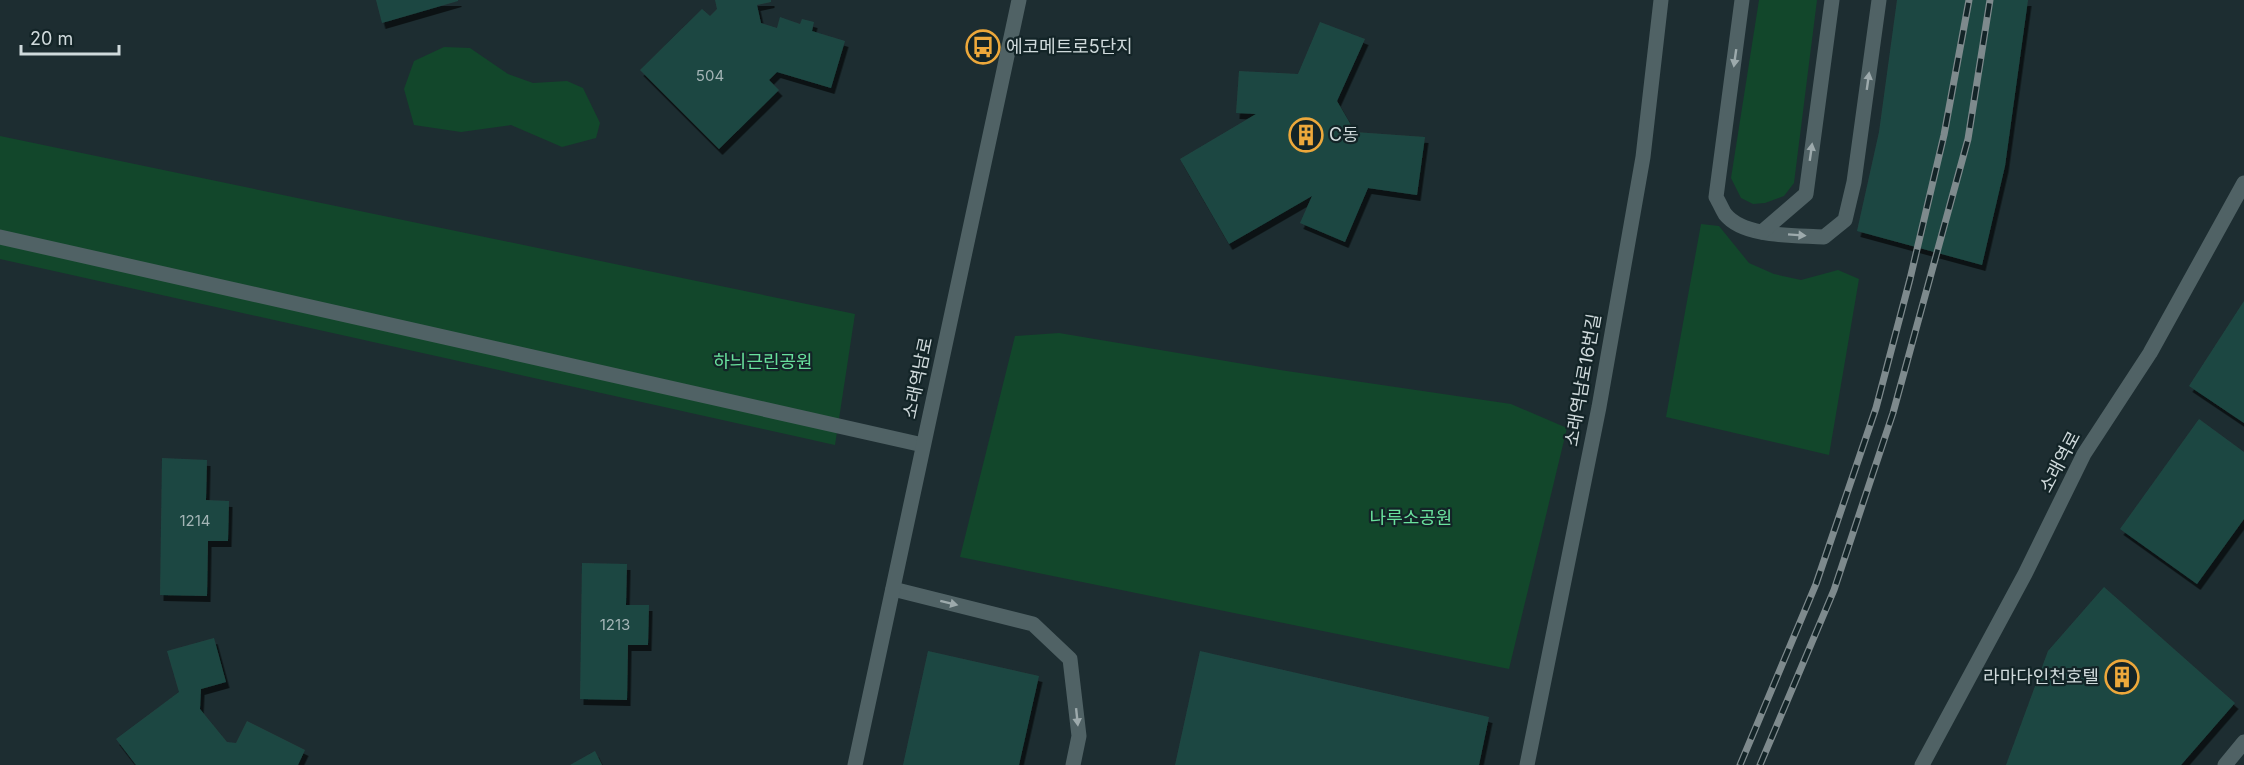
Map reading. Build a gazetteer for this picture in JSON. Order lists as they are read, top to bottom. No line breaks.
{"streets":{"street":["소래역남로","소래역남로16번길","소래역로"]},"parks":["하늬근린공원","나루소공원"],"places":{"bus stop":["에코메트로5단지"],"building":["C동","라마다인천호텔"]},"house_numbers":["504","1214","1213"],"scale_bar":"20 m"}
